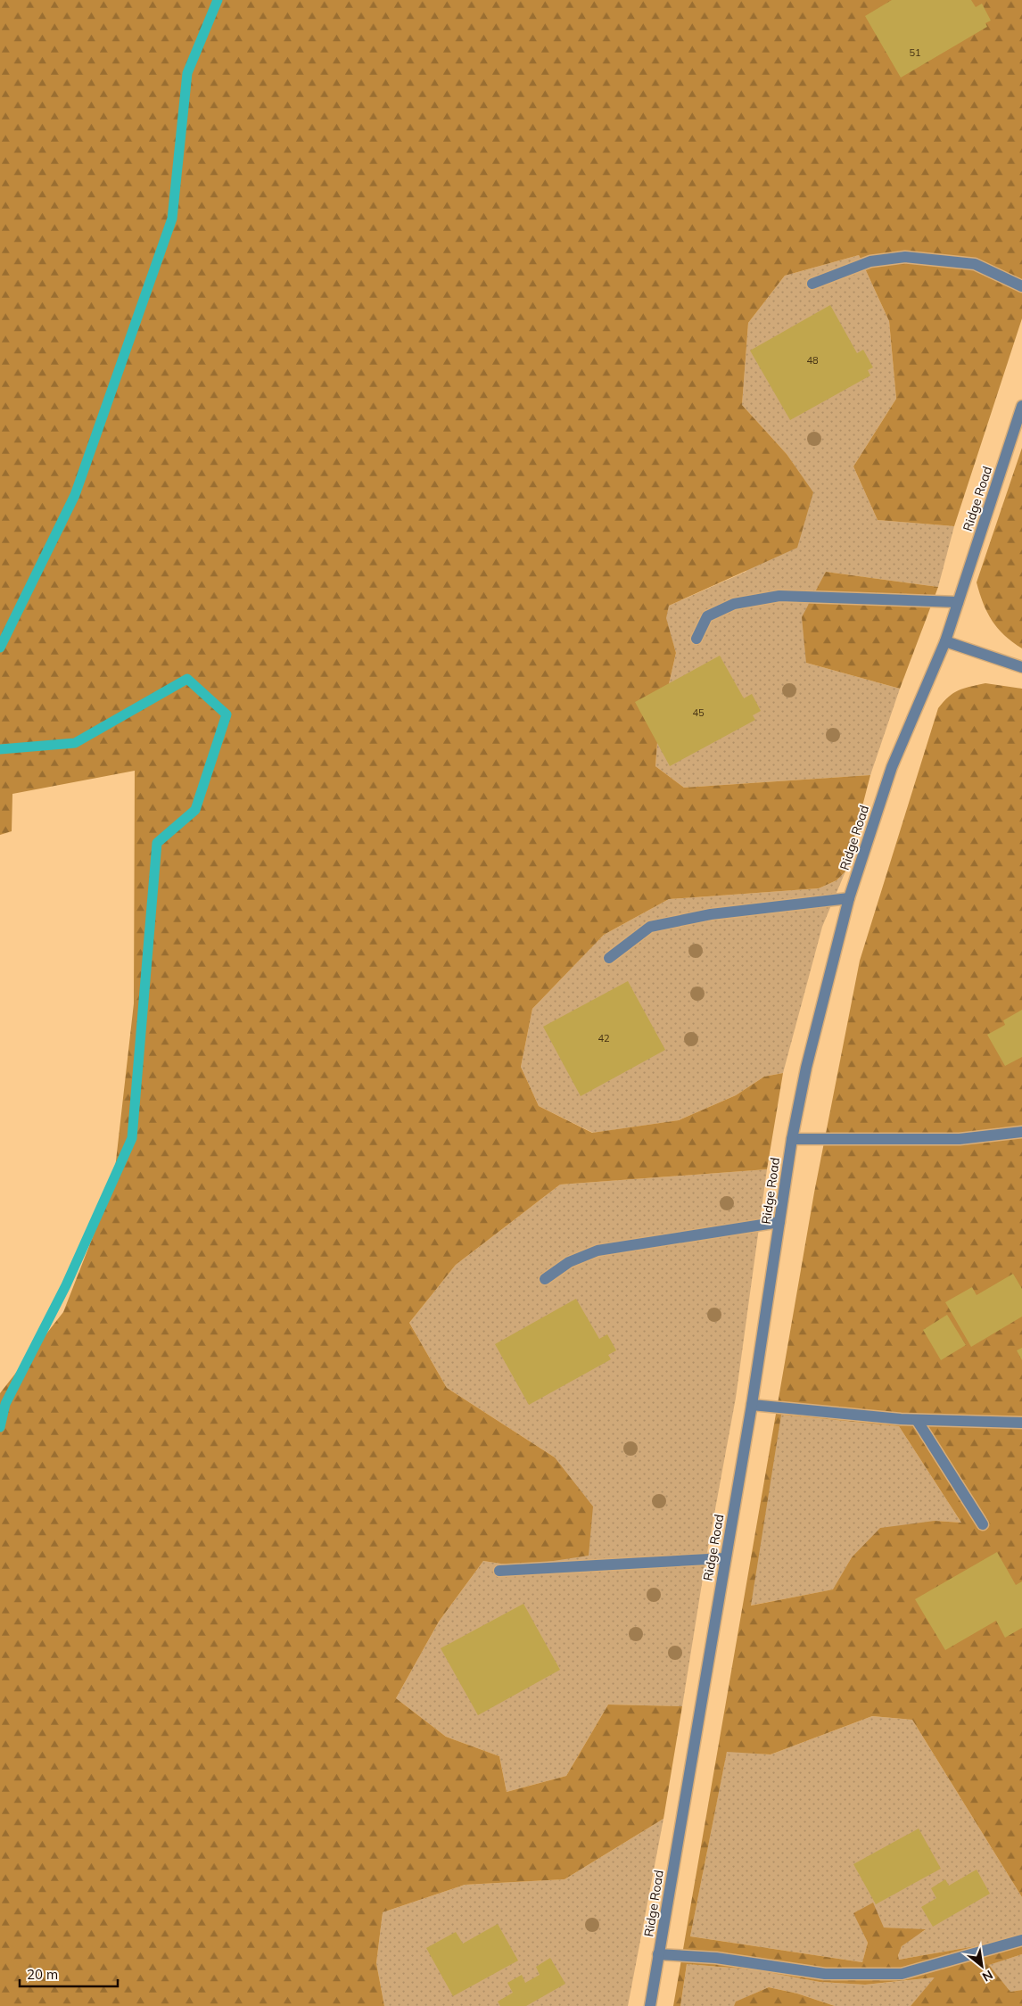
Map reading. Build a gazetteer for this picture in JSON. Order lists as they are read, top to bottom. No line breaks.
{"streets":{"street":["Ridge Road"]},"house_numbers":["51","48","45","42"],"scale_bar":"20 m","north":"bottom right"}
